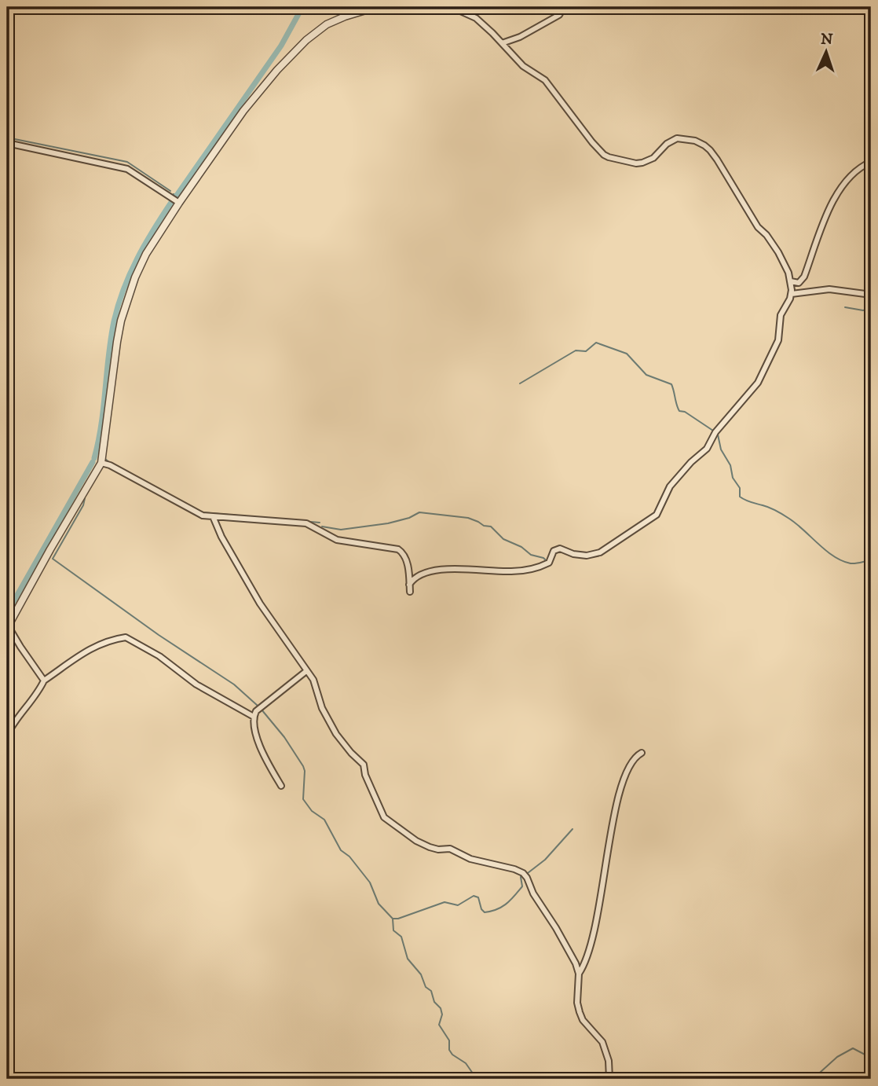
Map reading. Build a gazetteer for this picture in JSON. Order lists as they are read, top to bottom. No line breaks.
{"north":"top"}
